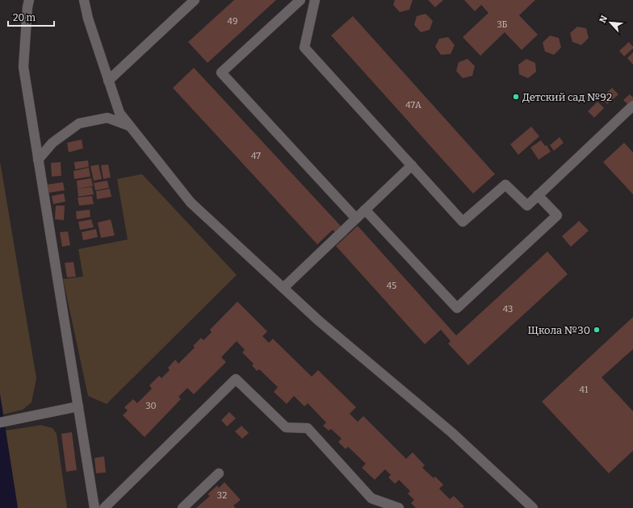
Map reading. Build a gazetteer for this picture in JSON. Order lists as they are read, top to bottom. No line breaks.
{"places":["Детский сад №92","Щкола №30"],"house_numbers":["49","3Б","47А","47","45","43","41","30","32"],"scale_bar":"20 m","north":"top left"}
